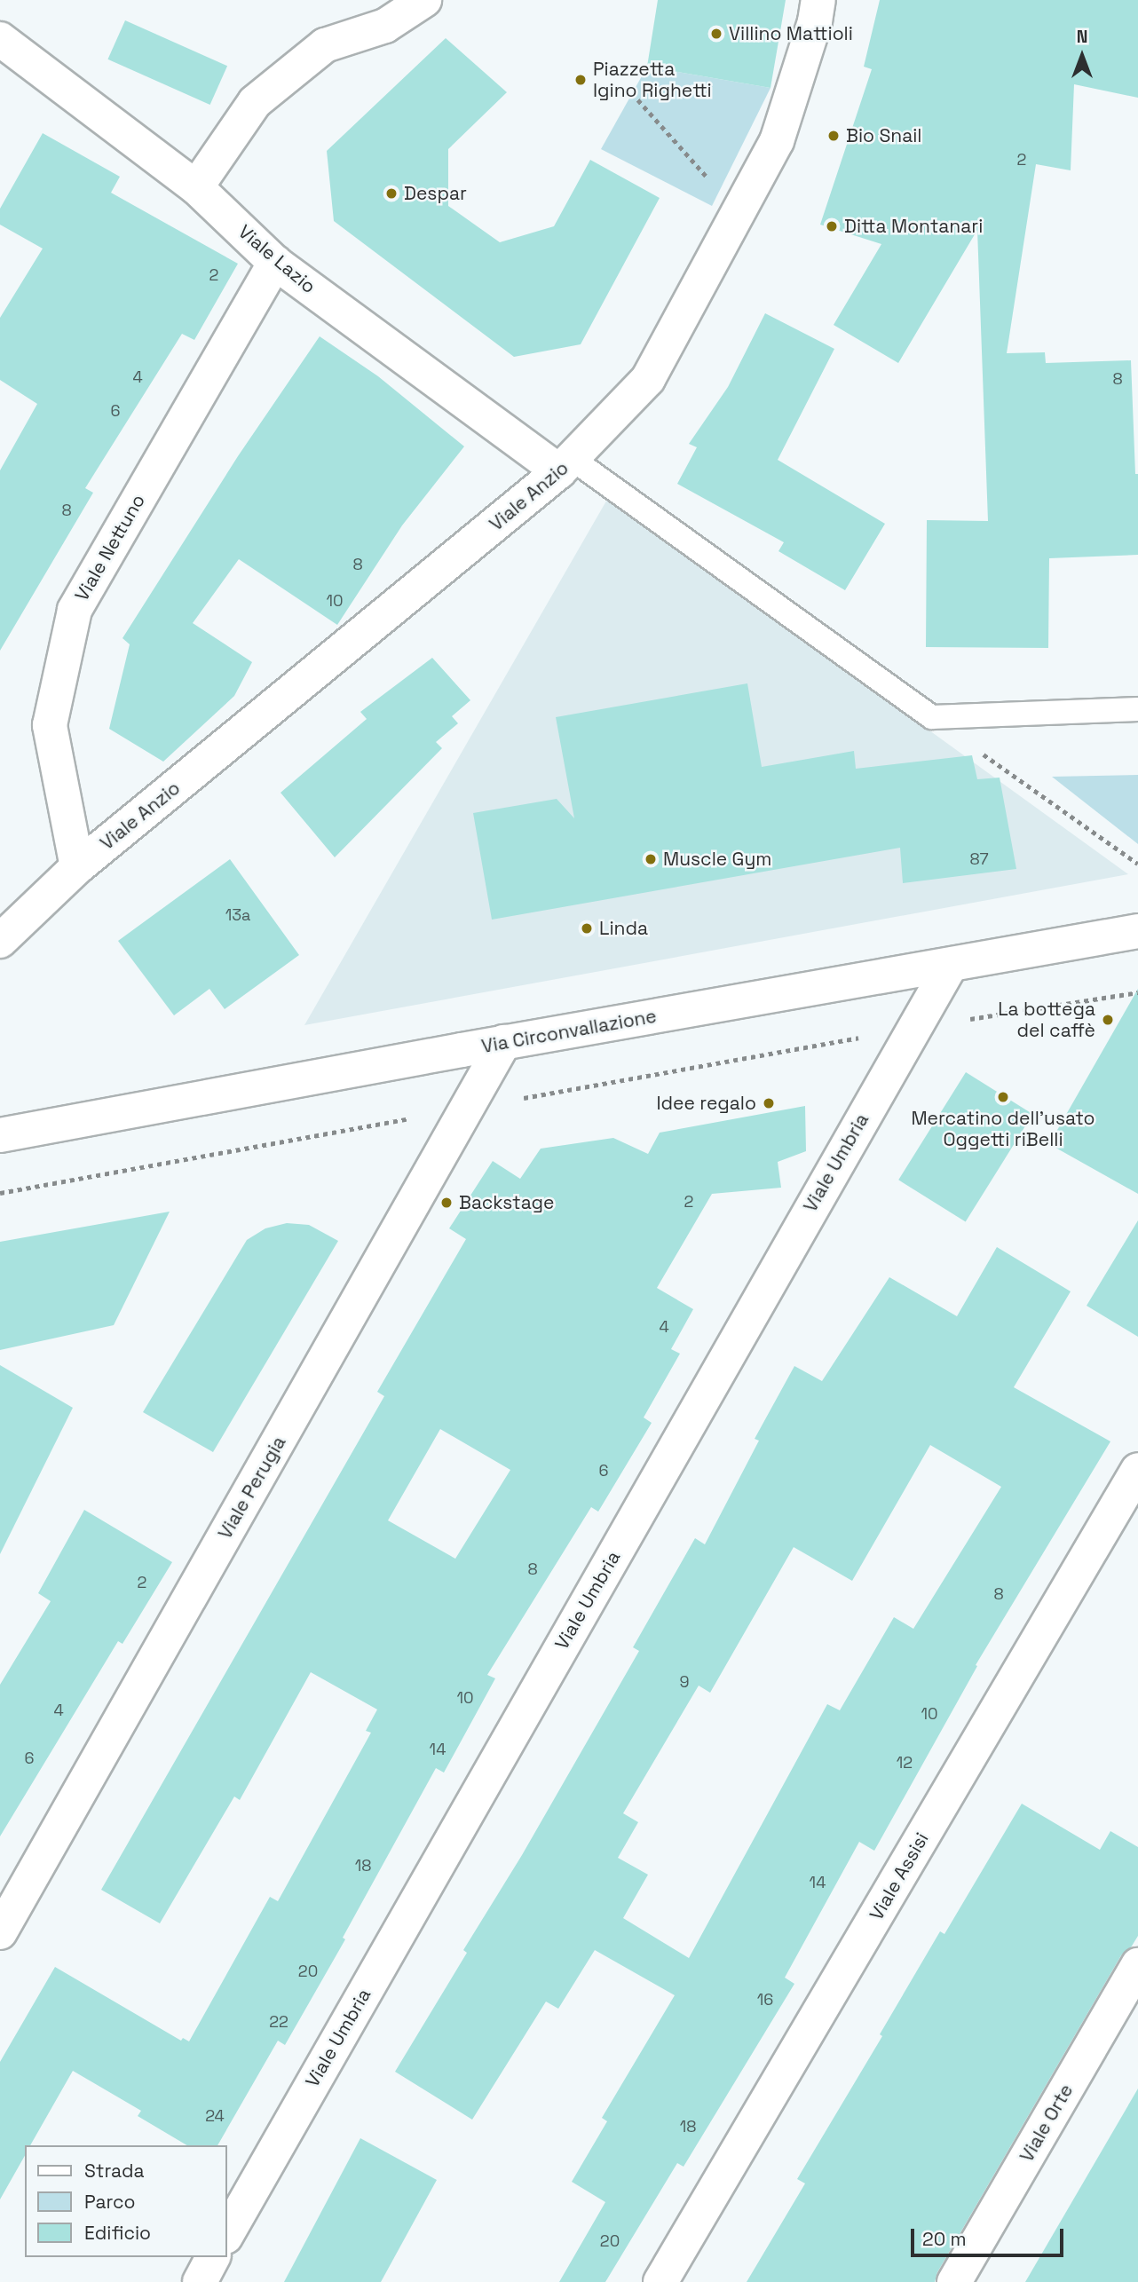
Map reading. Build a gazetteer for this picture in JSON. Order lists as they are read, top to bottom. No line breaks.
{"streets":{"street":["Viale Lazio","Viale Anzio","Viale Nettuno","Via Circonvallazione","Viale Umbria","Viale Perugia","Viale Assisi","Viale Orte"]},"crossings":[["Viale Lazio","Viale Anzio"],["Viale Lazio","Viale Nettuno"],["Viale Anzio","Viale Nettuno"],["Via Circonvallazione","Viale Umbria"],["Via Circonvallazione","Viale Perugia"]],"places":["Villino Mattioli","Piazzetta Igino Righetti","Bio Snail","Despar","Ditta Montanari","Muscle Gym","Linda","La bottega del caffè","Mercatino dell'usato Oggetti riBelli","Idee regalo","Backstage"],"house_numbers":["2","2","4","8","6","8","8","10","87","13a","2","4","6","8","2","8","9","10","4","10","14","6","12","18","14","20","16","22","24","18","20"],"legend":["Strada","Parco","Edificio"],"scale_bar":"20 m","north":"top"}
